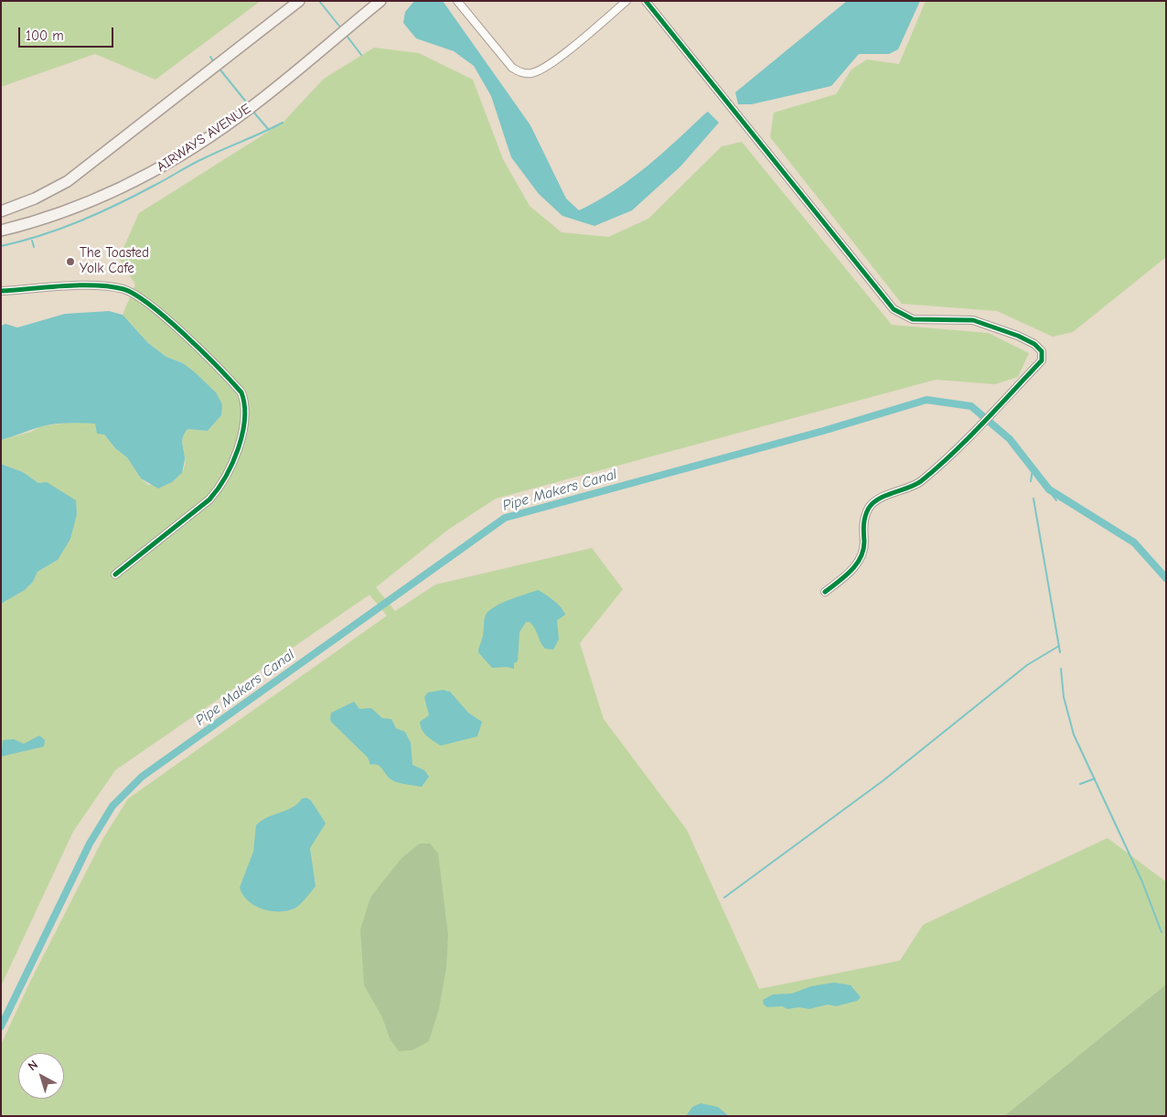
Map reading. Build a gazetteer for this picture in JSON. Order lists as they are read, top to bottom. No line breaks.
{"streets":{"main road":["AIRWAYS AVENUE"]},"water":["Pipe Makers Canal"],"places":["The Toasted Yolk Cafe"],"scale_bar":"100 m","north":"top left"}
